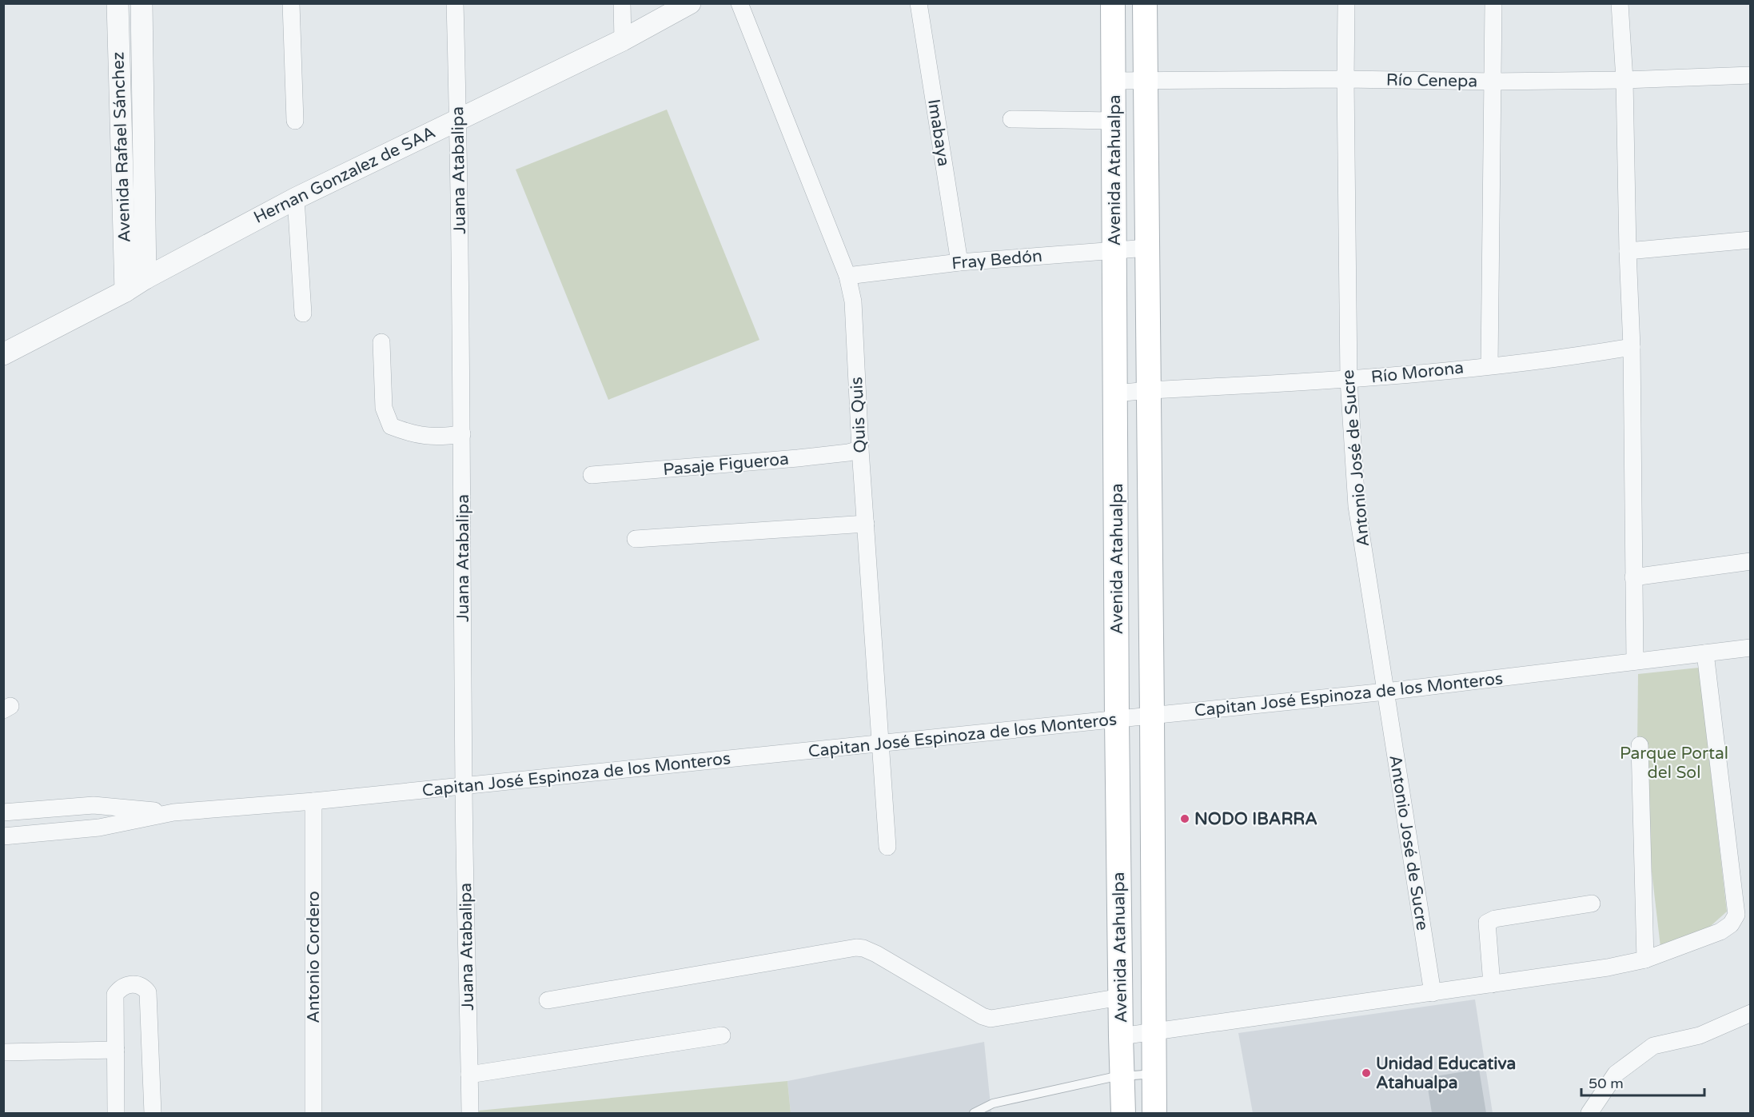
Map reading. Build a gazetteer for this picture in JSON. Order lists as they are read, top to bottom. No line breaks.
{"streets":{"main road":["Avenida Atahualpa"],"street":["Río Cenepa","Imabaya","Avenida Rafael Sánchez","Juana Atabalipa","Hernan Gonzalez de SAA","Fray Bedón","Río Morona","Quis Quis","Antonio José de Sucre","Pasaje Figueroa","Capitan José Espinoza de los Monteros","Antonio Cordero"]},"crossings":[["Río Cenepa","Avenida Atahualpa"],["Río Cenepa","Antonio José de Sucre"],["Imabaya","Fray Bedón"],["Avenida Rafael Sánchez","Hernan Gonzalez de SAA"],["Juana Atabalipa","Hernan Gonzalez de SAA"],["Juana Atabalipa","Capitan José Espinoza de los Monteros"],["Avenida Atahualpa","Fray Bedón"],["Avenida Atahualpa","Río Morona"],["Avenida Atahualpa","Capitan José Espinoza de los Monteros"],["Fray Bedón","Quis Quis"],["Río Morona","Antonio José de Sucre"],["Quis Quis","Pasaje Figueroa"],["Quis Quis","Capitan José Espinoza de los Monteros"],["Antonio José de Sucre","Capitan José Espinoza de los Monteros"],["Capitan José Espinoza de los Monteros","Antonio Cordero"]],"parks":["Parque Portal del Sol"],"places":["NODO IBARRA","Unidad Educativa Atahualpa"],"scale_bar":"50 m"}
